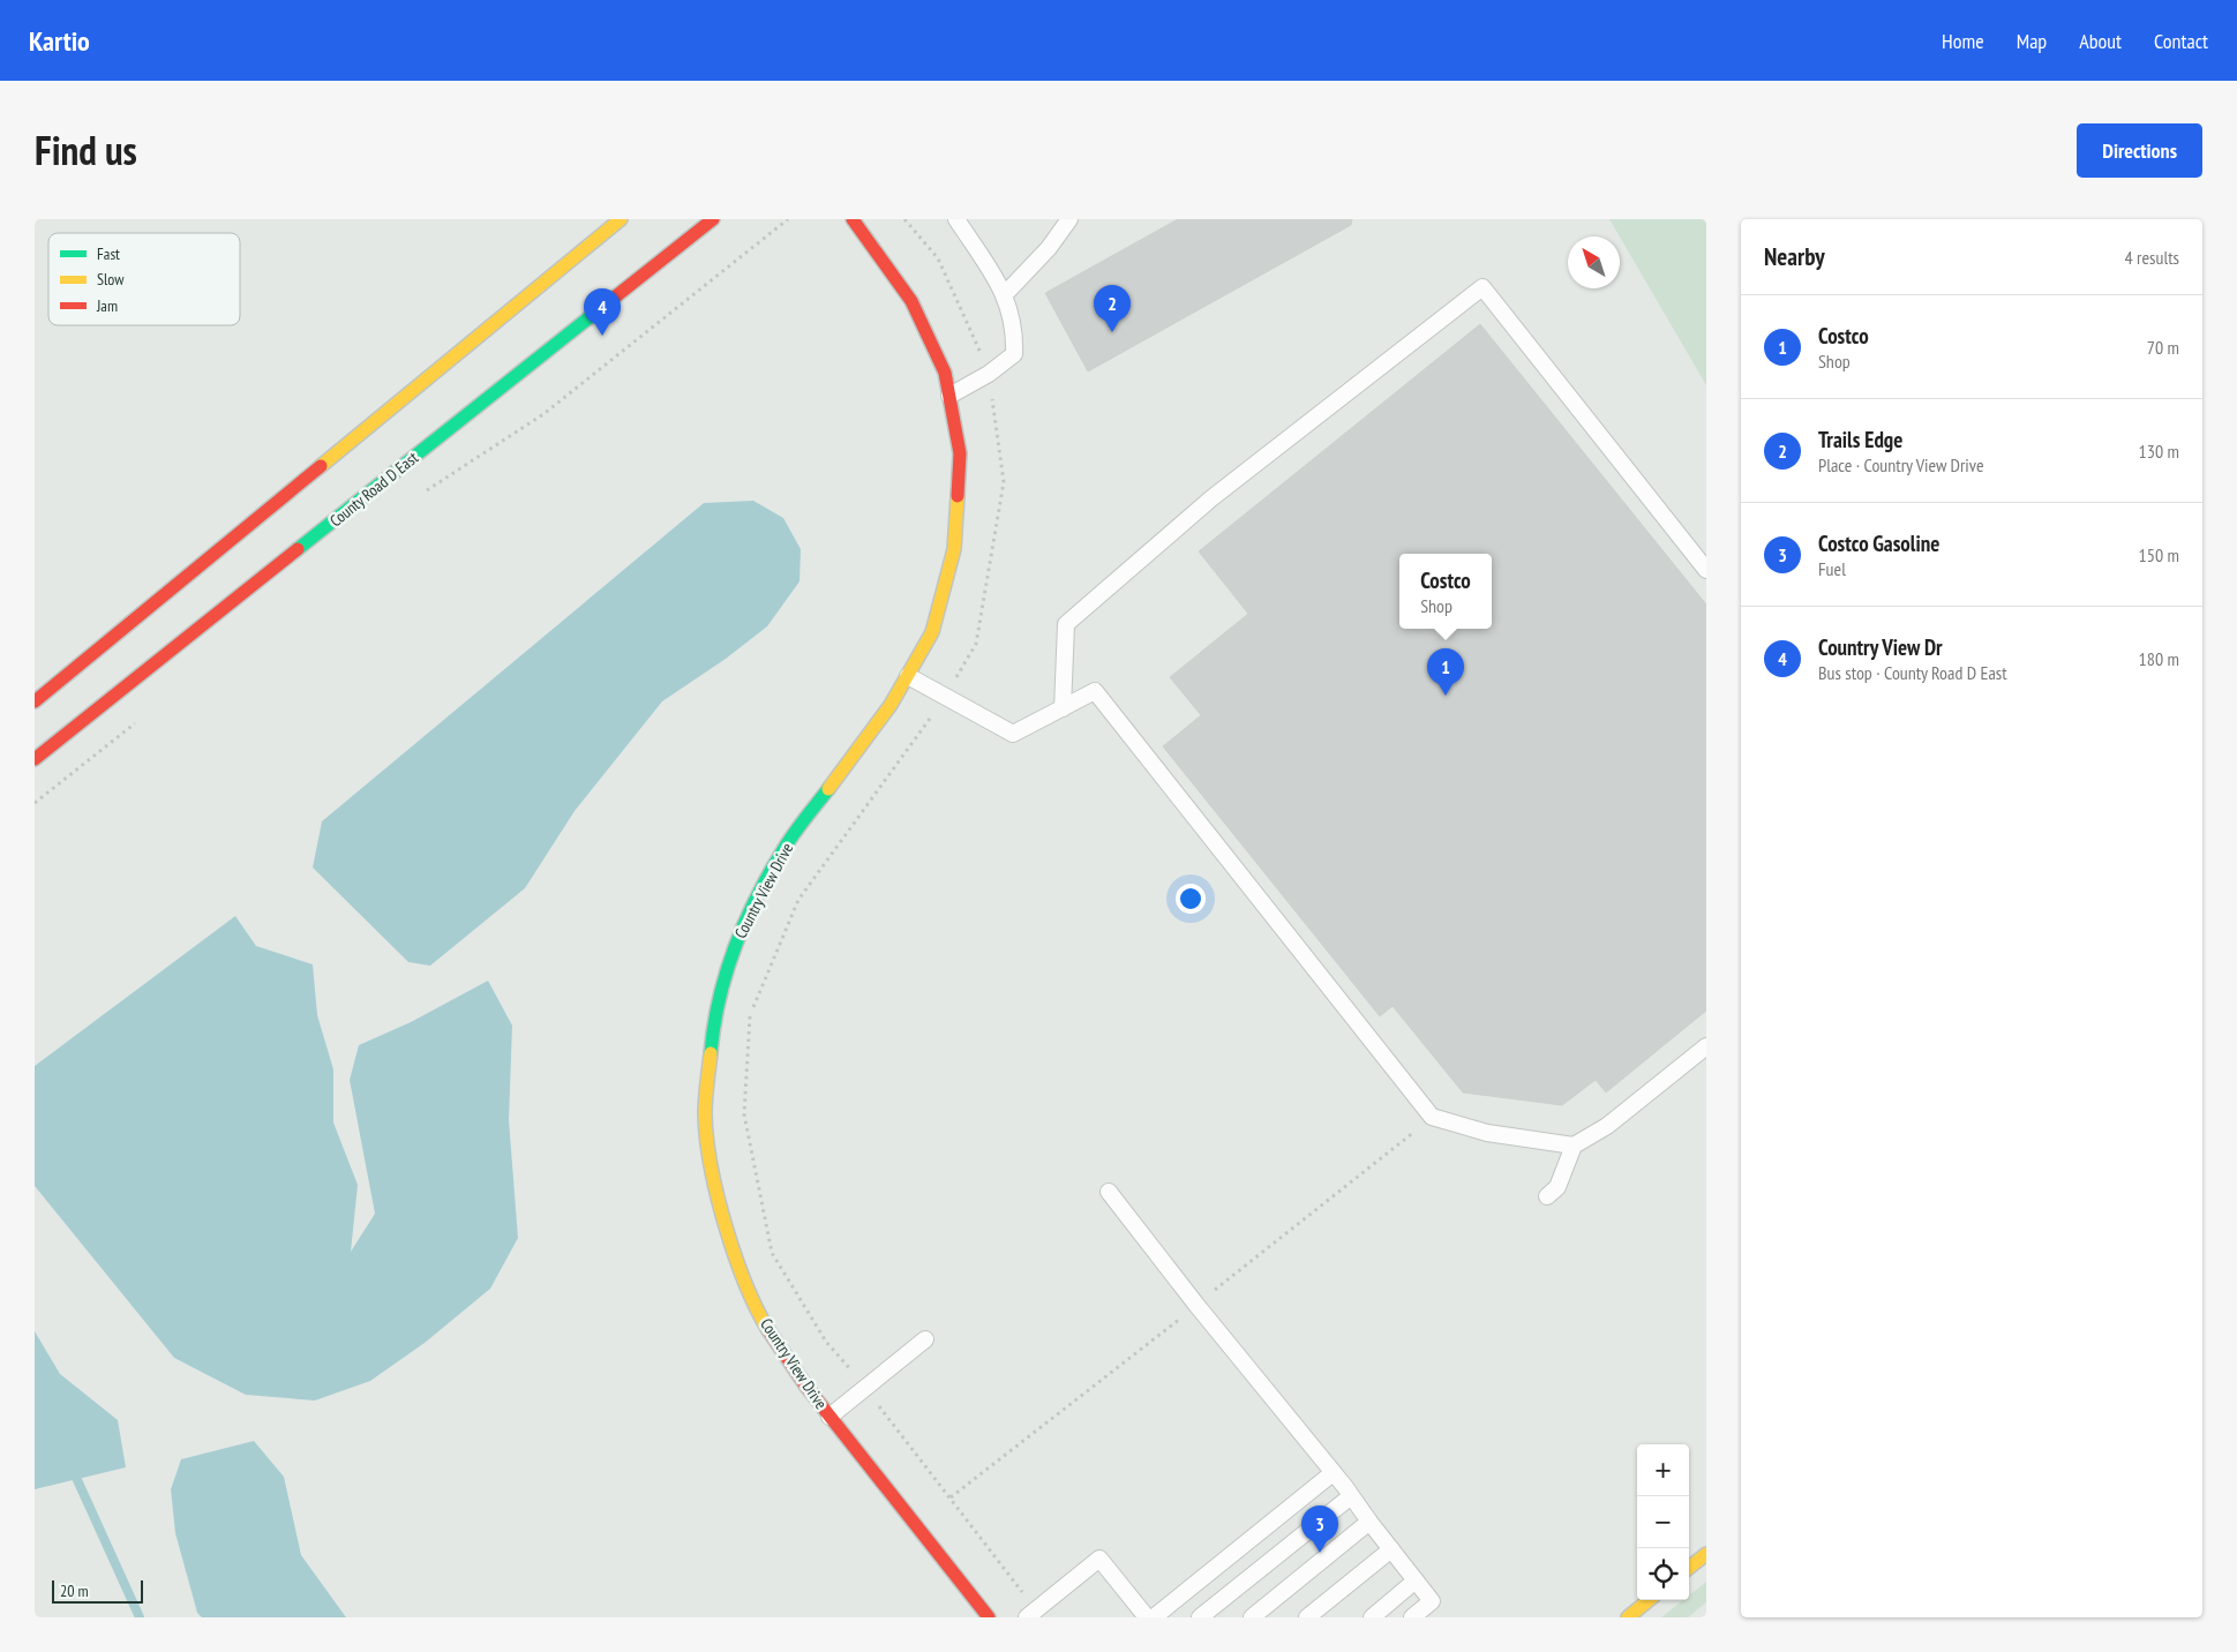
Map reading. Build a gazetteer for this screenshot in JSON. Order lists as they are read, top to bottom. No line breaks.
{"streets":{"street":["County Road D East","Country View Drive"]},"legend":["Fast","Slow","Jam"],"scale_bar":"20 m","north":"top left","page":{"header":"Kartio","nav":["Home","Map","About","Contact"],"title":"Find us","buttons":"Directions","heading":["Nearby","4 results"],"pins":["2","4","1","3"],"list":[{"mark":"1","name":"Costco","note":"Shop","value":"70 m"},{"mark":"2","name":"Trails Edge","note":"Place · Country View Drive","value":"130 m"},{"mark":"3","name":"Costco Gasoline","note":"Fuel","value":"150 m"},{"mark":"4","name":"Country View Dr","note":"Bus stop · County Road D East","value":"180 m"}],"popup":["Costco","Shop"],"map_buttons":["+","−"],"scale":"20 m"}}
